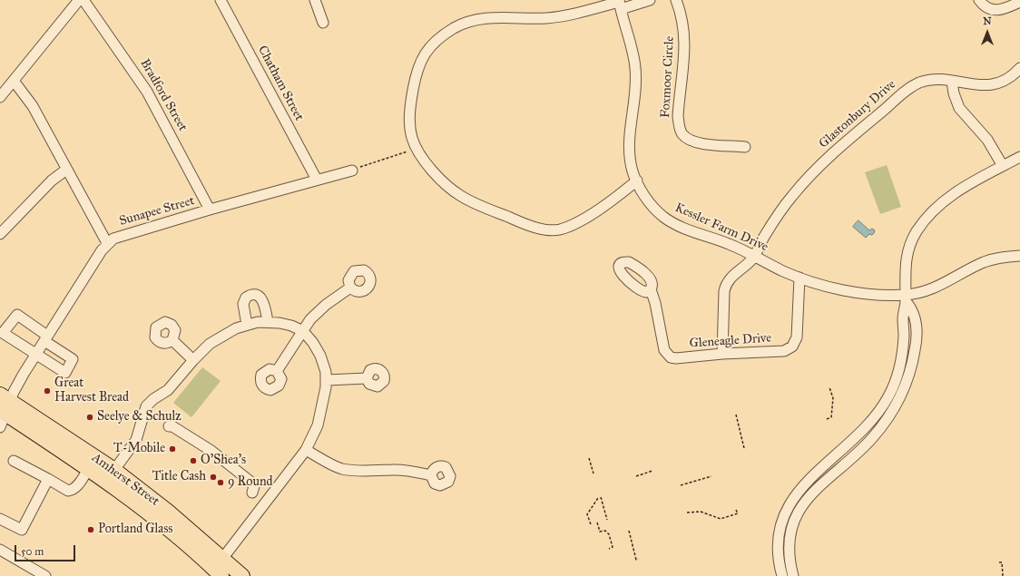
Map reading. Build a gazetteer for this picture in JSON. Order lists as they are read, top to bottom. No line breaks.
{"streets":{"highway":["Amherst Street"],"street":["Foxmoor Circle","Chatham Street","Bradford Street","Glastonbury Drive","Sunapee Street","Kessler Farm Drive","Gleneagle Drive"]},"crossings":[["Chatham Street","Sunapee Street"],["Bradford Street","Sunapee Street"],["Glastonbury Drive","Kessler Farm Drive"],["Glastonbury Drive","Gleneagle Drive"],["Sunapee Street","Amherst Street"],["Kessler Farm Drive","Gleneagle Drive"]],"places":["Great Harvest Bread","Seelye & Schulz","T-Mobile","O'Shea's","Title Cash","9 Round","Portland Glass"],"scale_bar":"50 m","north":"top"}
